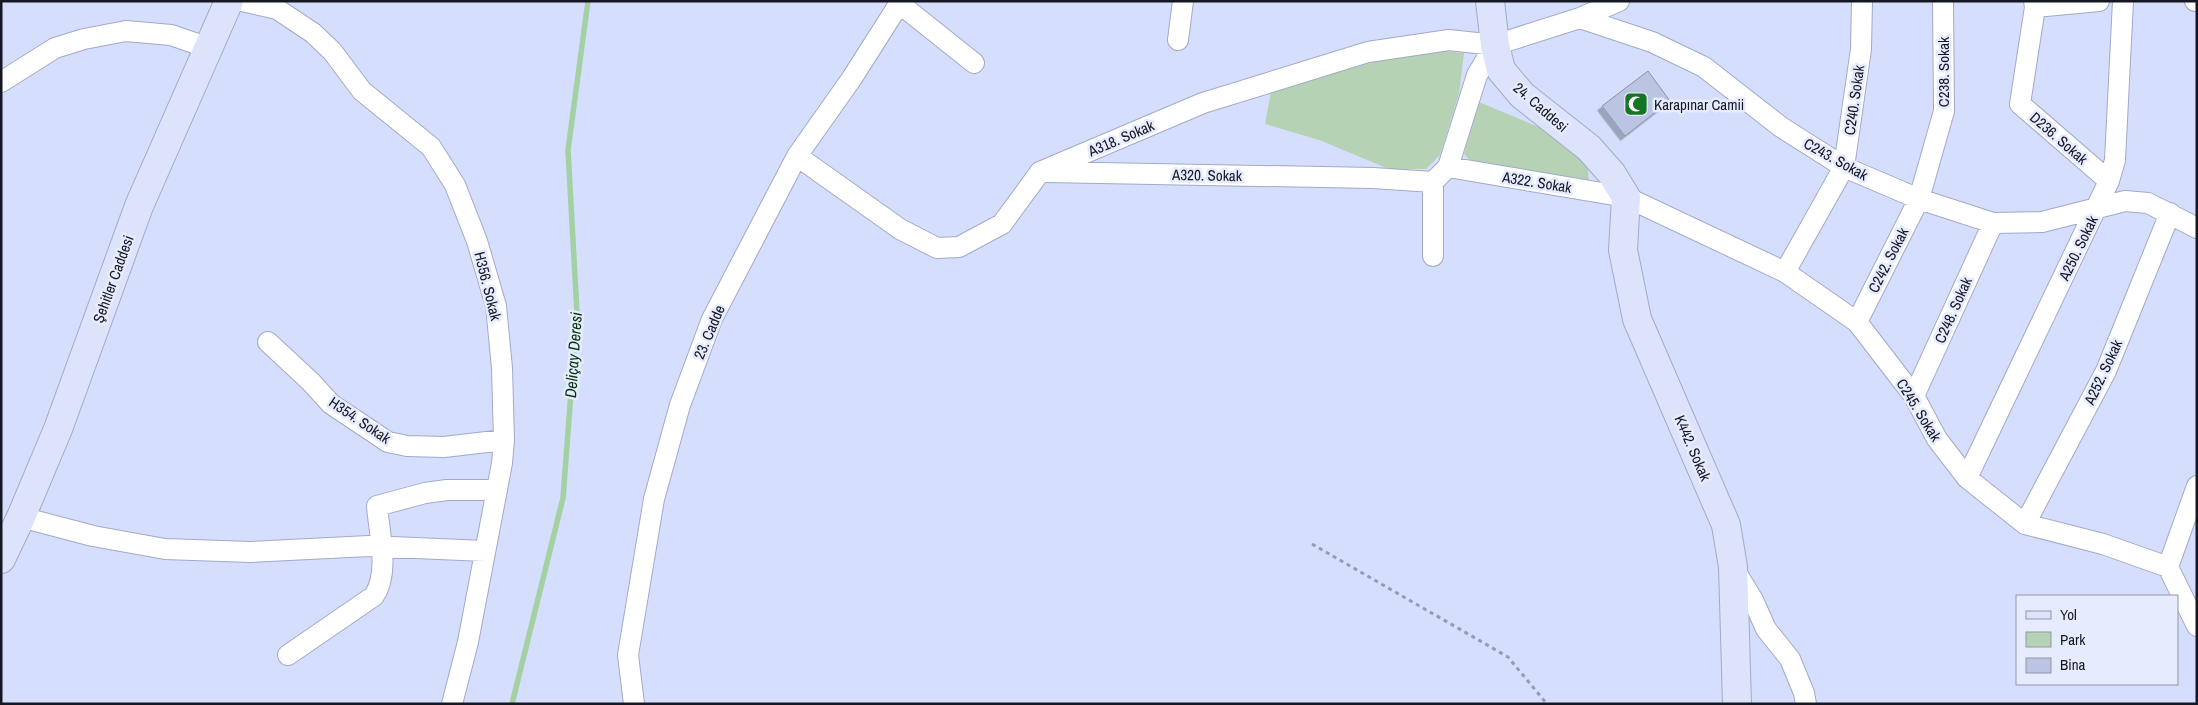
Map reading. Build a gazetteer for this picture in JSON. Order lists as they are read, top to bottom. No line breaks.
{"streets":{"street":["C238. Sokak","C240. Sokak","24. Caddesi","A318. Sokak","D236. Sokak","C243. Sokak","A320. Sokak","A322. Sokak","A250. Sokak","C242. Sokak","Şehitler Caddesi","H356. Sokak","C248. Sokak","23. Cadde","A252. Sokak","C245. Sokak","H354. Sokak","K442. Sokak"]},"crossings":[["C238. Sokak","C243. Sokak"],["C238. Sokak","C242. Sokak"],["C240. Sokak","C243. Sokak"],["C240. Sokak","C245. Sokak"],["24. Caddesi","A318. Sokak"],["24. Caddesi","A322. Sokak"],["24. Caddesi","C245. Sokak"],["24. Caddesi","K442. Sokak"],["A318. Sokak","A320. Sokak"],["D236. Sokak","A250. Sokak"],["C243. Sokak","A250. Sokak"],["C243. Sokak","C242. Sokak"],["C243. Sokak","C248. Sokak"],["C243. Sokak","A252. Sokak"],["A322. Sokak","C245. Sokak"],["A322. Sokak","K442. Sokak"],["A250. Sokak","C245. Sokak"],["C242. Sokak","C245. Sokak"],["H356. Sokak","H354. Sokak"],["C248. Sokak","C245. Sokak"],["A252. Sokak","C245. Sokak"],["C245. Sokak","K442. Sokak"]],"water":["Deliçay Deresi"],"places":{"mosque":["Karapınar Camii"]},"legend":["Yol","Park","Bina"]}
